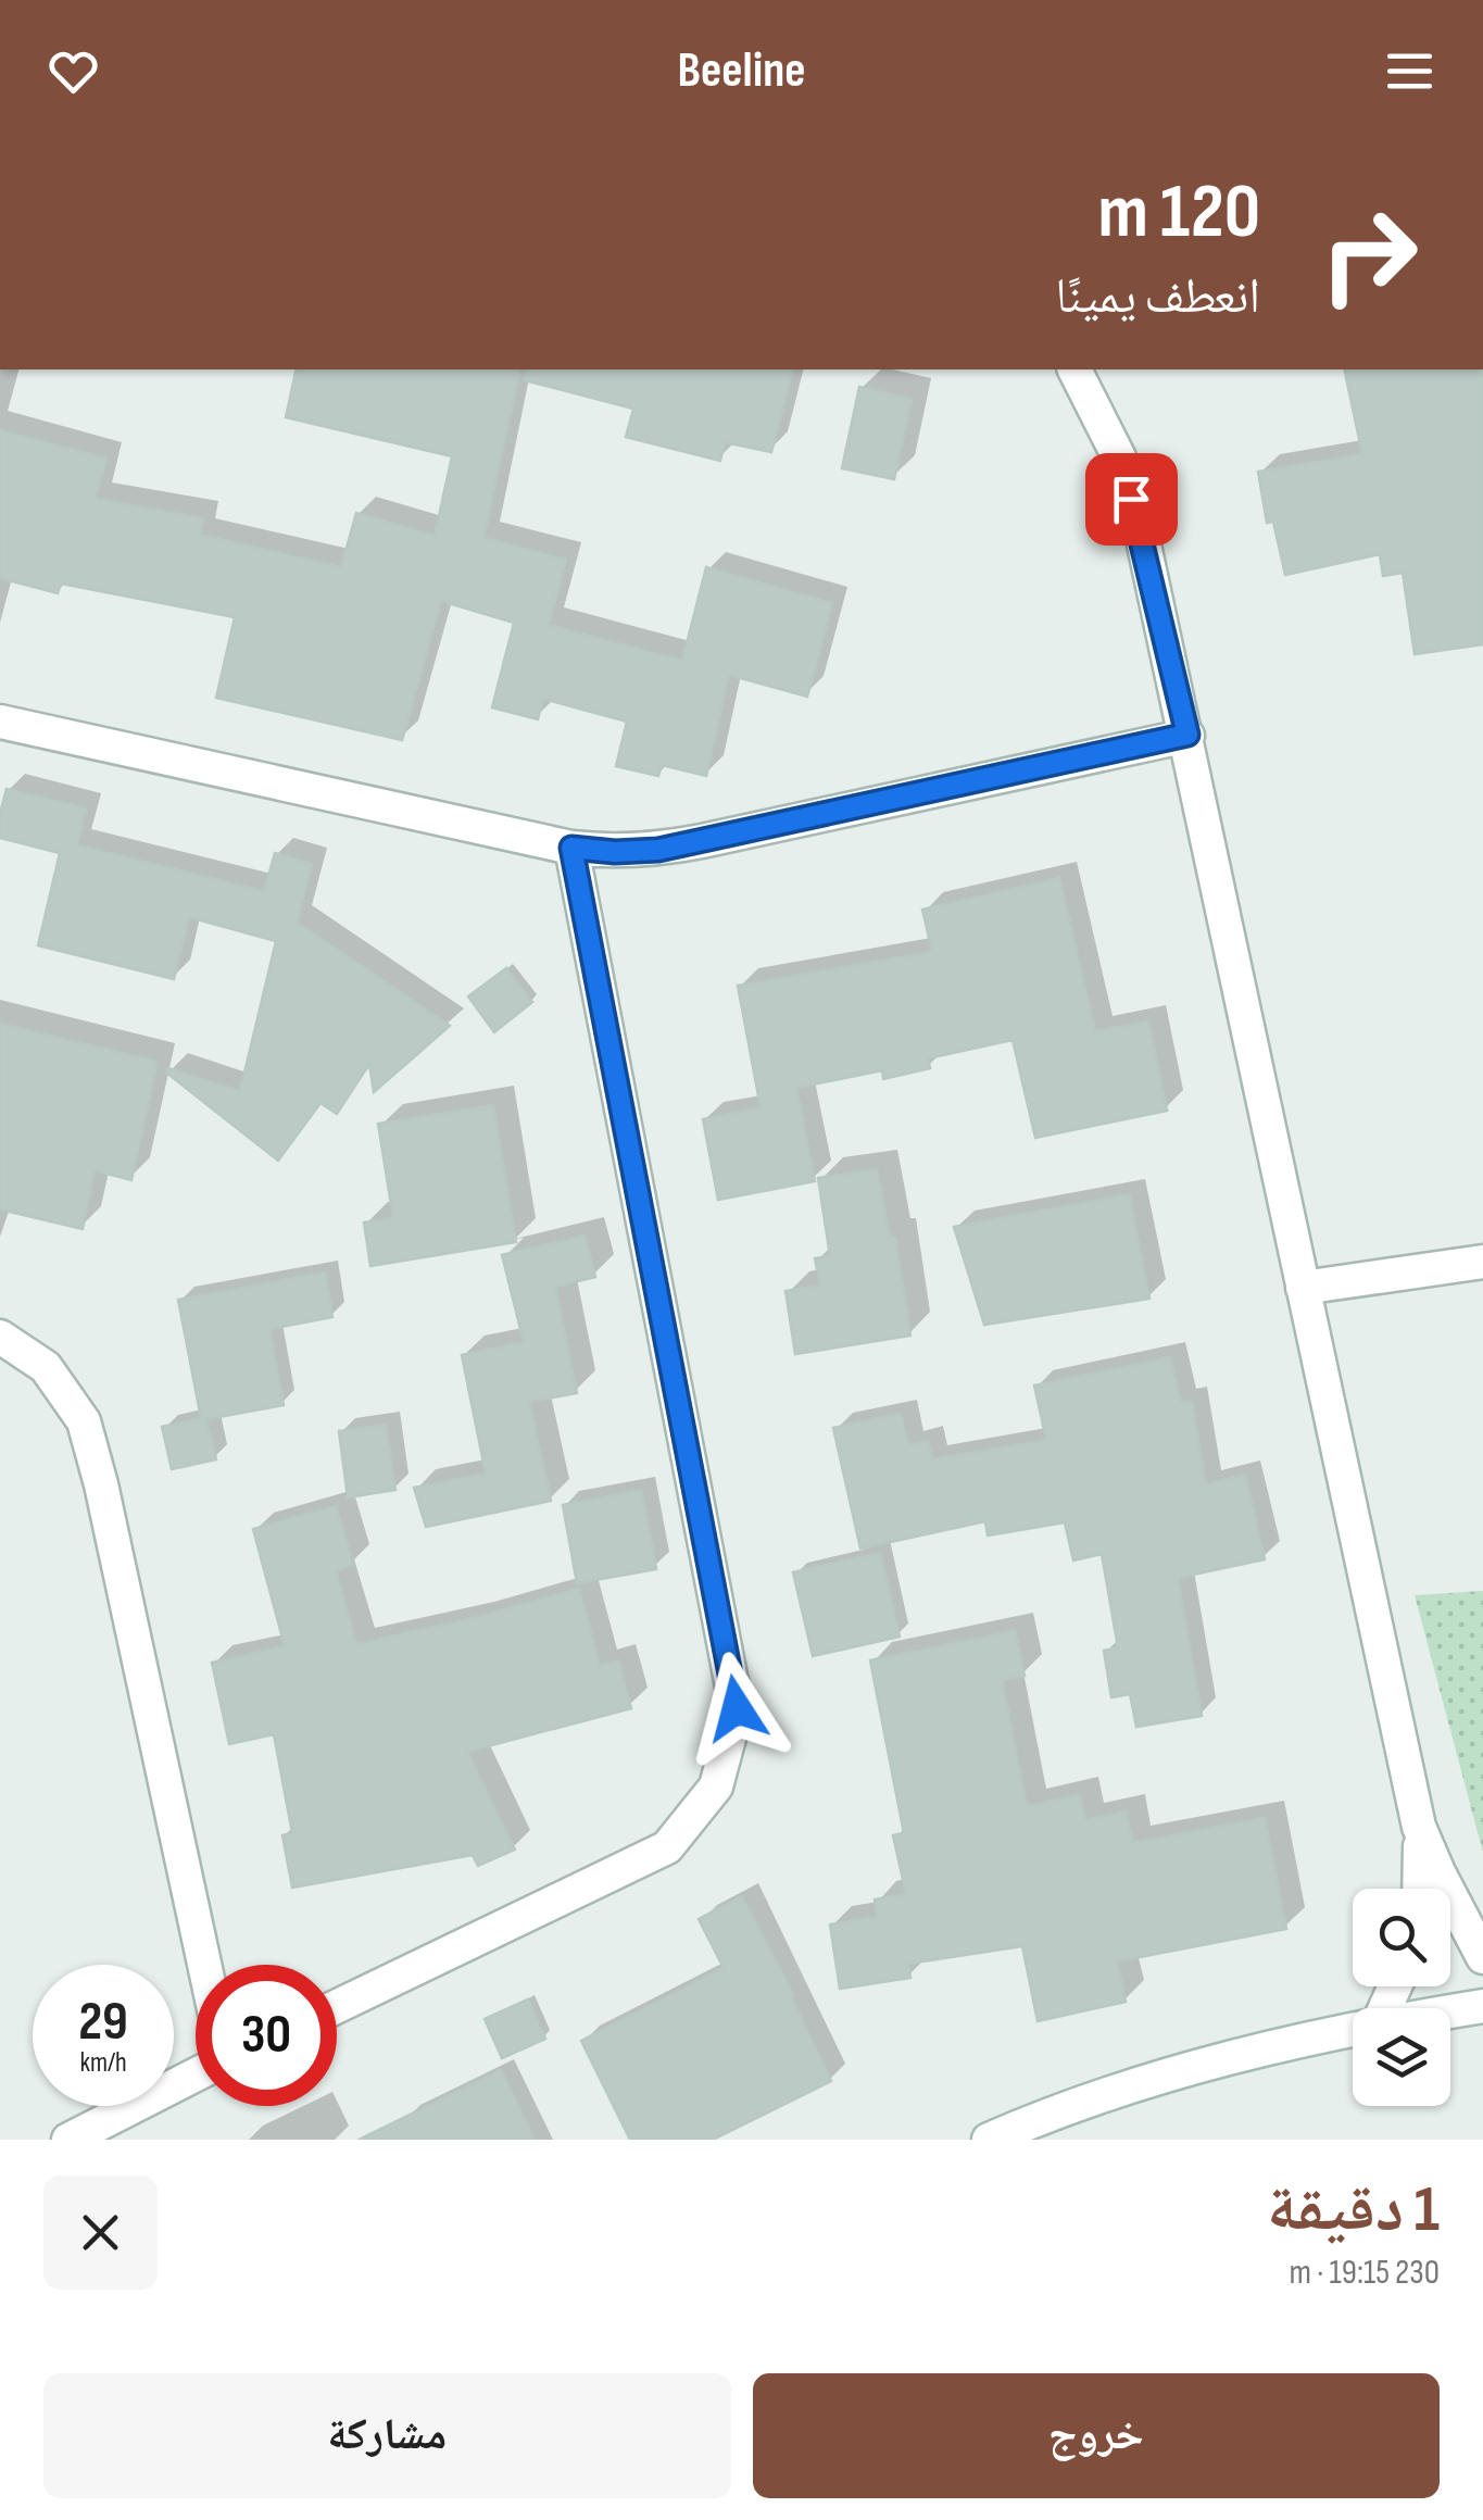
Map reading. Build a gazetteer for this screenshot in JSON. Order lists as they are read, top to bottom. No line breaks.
{"page":{"header":"Beeline","turn":["120 m","انعطف يمينًا"],"speed":"29 km/h","limit":"30","heading":["1 دقيقة","230 m · 19:15"],"buttons":["خروج","مشاركة"]}}
